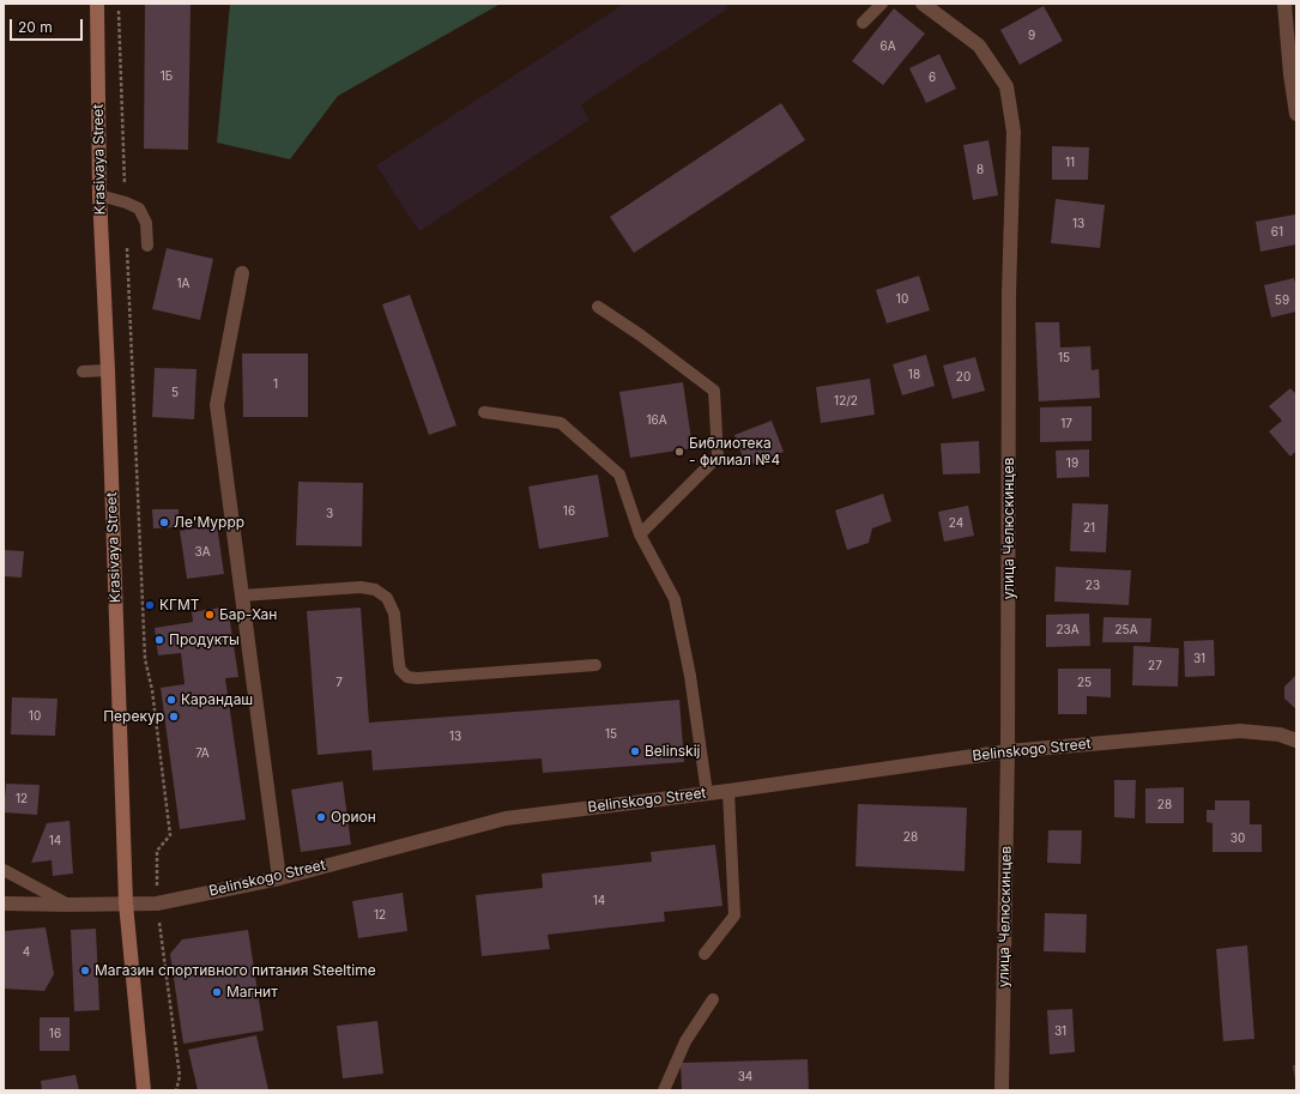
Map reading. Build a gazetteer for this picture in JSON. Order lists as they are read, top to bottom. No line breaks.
{"streets":{"main road":["Krasivaya Street"],"street":["улица Челюскинцев","Belinskogo Street"]},"crossings":[["Krasivaya Street","Belinskogo Street"],["улица Челюскинцев","Belinskogo Street"]],"places":["Библиотека - филиал №4","Ле'Муррр","КГМТ","Бар-Хан","Продукты","Карандаш","Перекур","Belinskij","Орион","Магазин спортивного питания Steeltime","Магнит"],"house_numbers":["9","6А","1Б","6","11","8","13","61","1А","10","59","15","18","20","1","5","12/2","16А","17","19","16","3","24","21","3А","23","23А","25А","31","27","7","25","10","15","13","7А","12","28","28","30","14","14","12","4","31","16","34"],"scale_bar":"20 m"}
